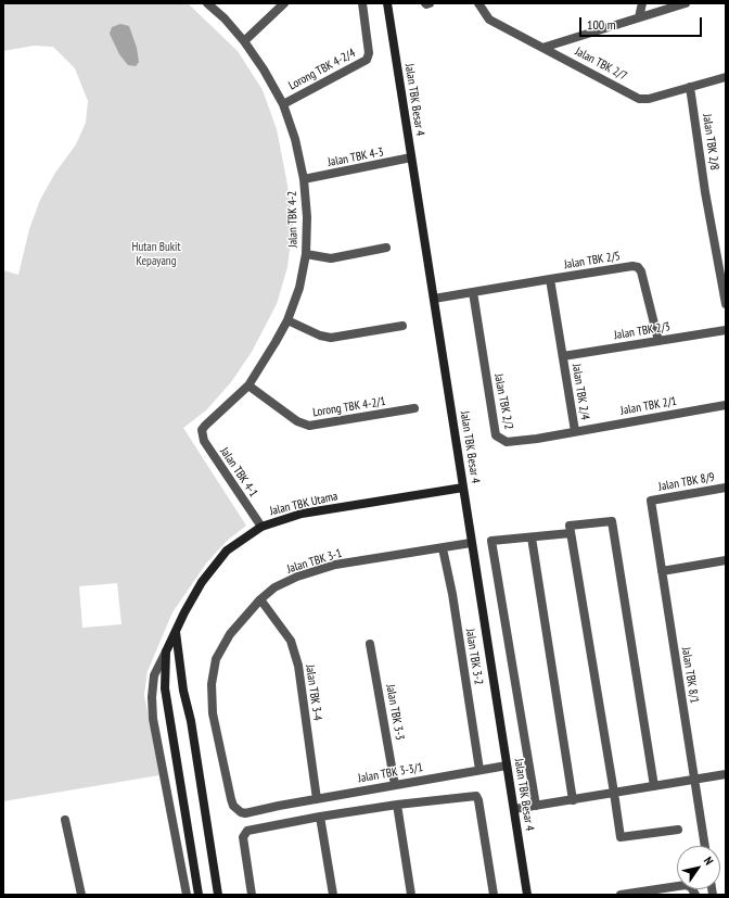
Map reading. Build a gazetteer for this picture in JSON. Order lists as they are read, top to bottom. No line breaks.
{"streets":{"street":["Jalan TBK 2/7","Lorong TBK 4-2/4","Jalan TBK Besar 4","Jalan TBK 2/8","Jalan TBK 4-3","Jalan TBK 4-2","Jalan TBK 2/5","Jalan TBK 2/3","Jalan TBK 2/4","Jalan TBK 2/2","Jalan TBK 2/1","Lorong TBK 4-2/1","Jalan TBK 4-1","Jalan TBK 8/9","Jalan TBK Utama","Jalan TBK 3-1","Jalan TBK 3-2","Jalan TBK 8/1","Jalan TBK 3-4","Jalan TBK 3-3","Jalan TBK 3-3/1"]},"crossings":[["Jalan TBK 2/7","Jalan TBK 2/8"],["Lorong TBK 4-2/4","Jalan TBK 4-2"],["Jalan TBK Besar 4","Jalan TBK 4-3"],["Jalan TBK Besar 4","Jalan TBK 2/5"],["Jalan TBK Besar 4","Jalan TBK Utama"],["Jalan TBK Besar 4","Jalan TBK 3-1"],["Jalan TBK Besar 4","Jalan TBK 3-3/1"],["Jalan TBK 4-3","Jalan TBK 4-2"],["Jalan TBK 4-2","Lorong TBK 4-2/1"],["Jalan TBK 4-2","Jalan TBK 4-1"],["Jalan TBK 2/5","Jalan TBK 2/3"],["Jalan TBK 2/5","Jalan TBK 2/4"],["Jalan TBK 2/5","Jalan TBK 2/2"],["Jalan TBK 2/3","Jalan TBK 2/4"],["Jalan TBK 2/4","Jalan TBK 2/2"],["Jalan TBK 2/4","Jalan TBK 2/1"],["Jalan TBK 2/2","Jalan TBK 2/1"],["Jalan TBK 4-1","Jalan TBK Utama"],["Jalan TBK 8/9","Jalan TBK 8/1"],["Jalan TBK 3-1","Jalan TBK 3-2"],["Jalan TBK 3-1","Jalan TBK 3-4"],["Jalan TBK 3-1","Jalan TBK 3-3/1"],["Jalan TBK 3-2","Jalan TBK 3-3/1"],["Jalan TBK 3-4","Jalan TBK 3-3/1"],["Jalan TBK 3-3","Jalan TBK 3-3/1"]],"parks":["Hutan Bukit Kepayang"],"scale_bar":"100 m","north":"top right"}
